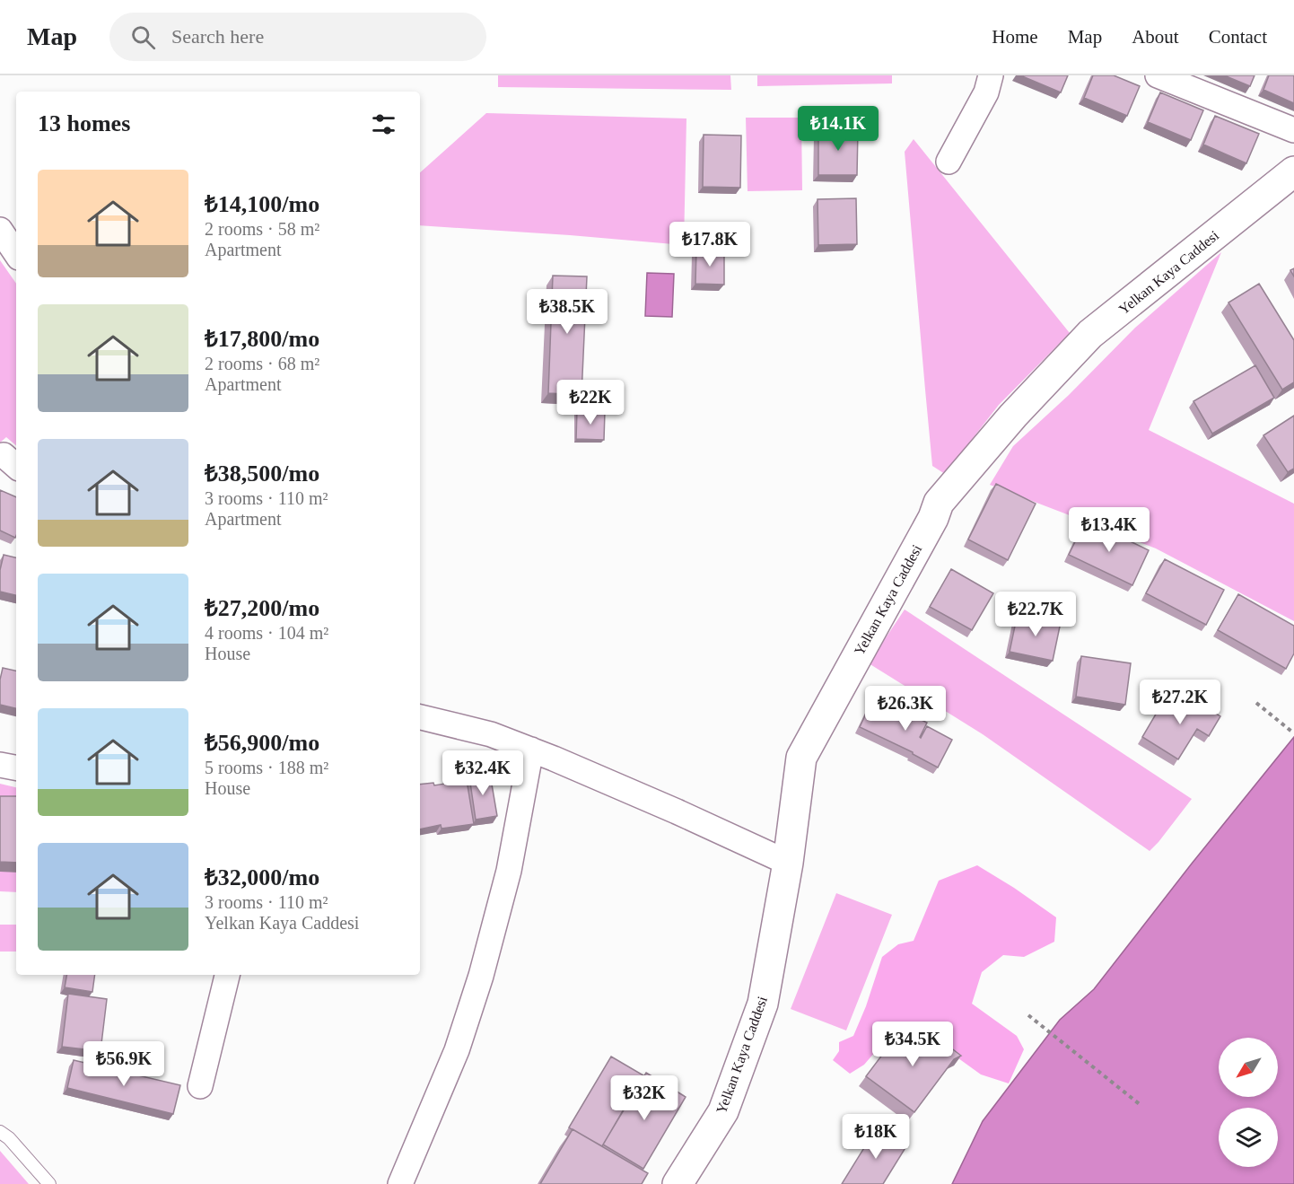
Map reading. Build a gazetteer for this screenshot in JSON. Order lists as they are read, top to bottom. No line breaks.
{"streets":{"street":["Yelkan Kaya Caddesi"]},"north":"bottom left","page":{"header":"Map","search":"Search here","nav":["Home","Map","About","Contact"],"heading":"13 homes","price":["₺14.1K","₺17.8K","₺38.5K","₺22K","₺13.4K","₺22.7K","₺27.2K","₺26.3K","₺32.4K","₺34.5K","₺56.9K","₺32K","₺18K"],"list":[{"name":"₺14,100/mo","note":"2 rooms · 58 m² · Apartment"},{"name":"₺17,800/mo","note":"2 rooms · 68 m² · Apartment"},{"name":"₺38,500/mo","note":"3 rooms · 110 m² · Apartment"},{"name":"₺27,200/mo","note":"4 rooms · 104 m² · House"},{"name":"₺56,900/mo","note":"5 rooms · 188 m² · House"},{"name":"₺32,000/mo","note":"3 rooms · 110 m² · Yelkan Kaya Caddesi"}]}}
